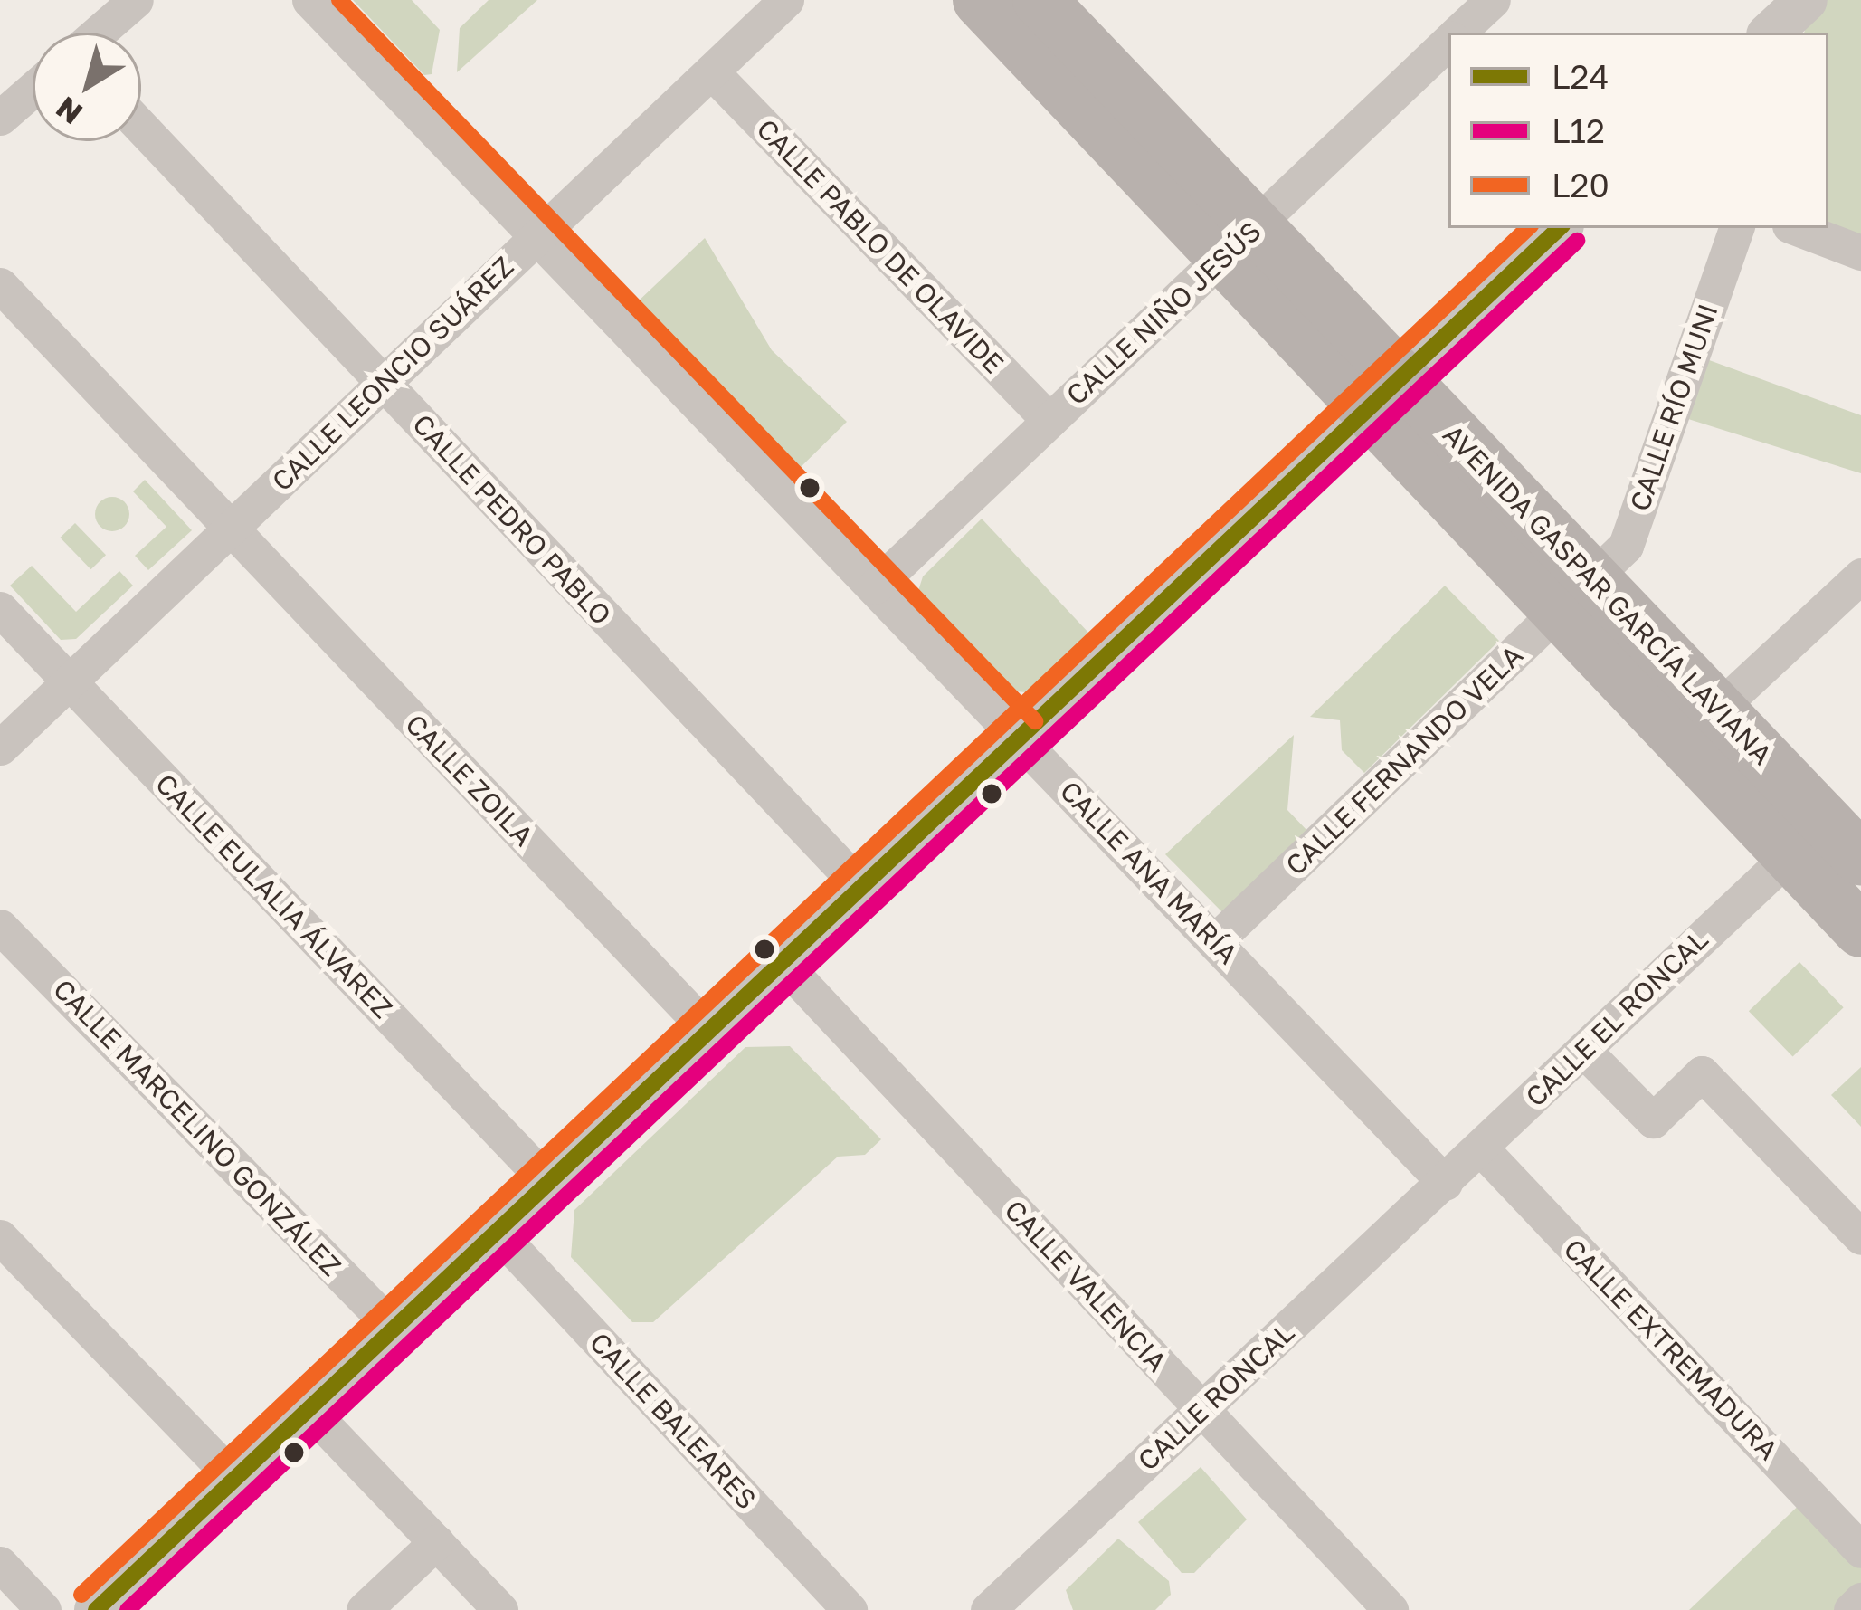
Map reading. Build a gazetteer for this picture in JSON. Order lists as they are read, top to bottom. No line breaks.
{"streets":{"main road":["AVENIDA GASPAR GARCÍA LAVIANA"],"street":["CALLE PABLO DE OLAVIDE","CALLE NIÑO JESÚS","CALLE LEONCIO SUÁREZ","CALLE RÍO MUNI","CALLE PEDRO PABLO","CALLE FERNANDO VELA","CALLE ZOILA","CALLE ANA MARÍA","CALLE EULALIA ÁLVAREZ","CALLE EL RONCAL","CALLE MARCELINO GONZÁLEZ","CALLE VALENCIA","CALLE EXTREMADURA","CALLE RONCAL","CALLE BALEARES"]},"crossings":[["CALLE PABLO DE OLAVIDE","CALLE NIÑO JESÚS"],["CALLE PABLO DE OLAVIDE","CALLE LEONCIO SUÁREZ"],["CALLE NIÑO JESÚS","AVENIDA GASPAR GARCÍA LAVIANA"],["CALLE NIÑO JESÚS","CALLE ANA MARÍA"],["CALLE LEONCIO SUÁREZ","CALLE PEDRO PABLO"],["CALLE LEONCIO SUÁREZ","CALLE ZOILA"],["CALLE LEONCIO SUÁREZ","CALLE ANA MARÍA"],["CALLE LEONCIO SUÁREZ","CALLE EULALIA ÁLVAREZ"],["CALLE RÍO MUNI","AVENIDA GASPAR GARCÍA LAVIANA"],["CALLE RÍO MUNI","CALLE FERNANDO VELA"],["AVENIDA GASPAR GARCÍA LAVIANA","CALLE FERNANDO VELA"],["AVENIDA GASPAR GARCÍA LAVIANA","CALLE EL RONCAL"],["CALLE FERNANDO VELA","CALLE ANA MARÍA"],["CALLE ANA MARÍA","CALLE EL RONCAL"],["CALLE ANA MARÍA","CALLE RONCAL"],["CALLE EL RONCAL","CALLE EXTREMADURA"],["CALLE EL RONCAL","CALLE RONCAL"],["CALLE VALENCIA","CALLE RONCAL"]],"lines":["transit line L20","transit line L24","transit line L12"],"legend":["L24","L12","L20"],"north":"bottom left"}
